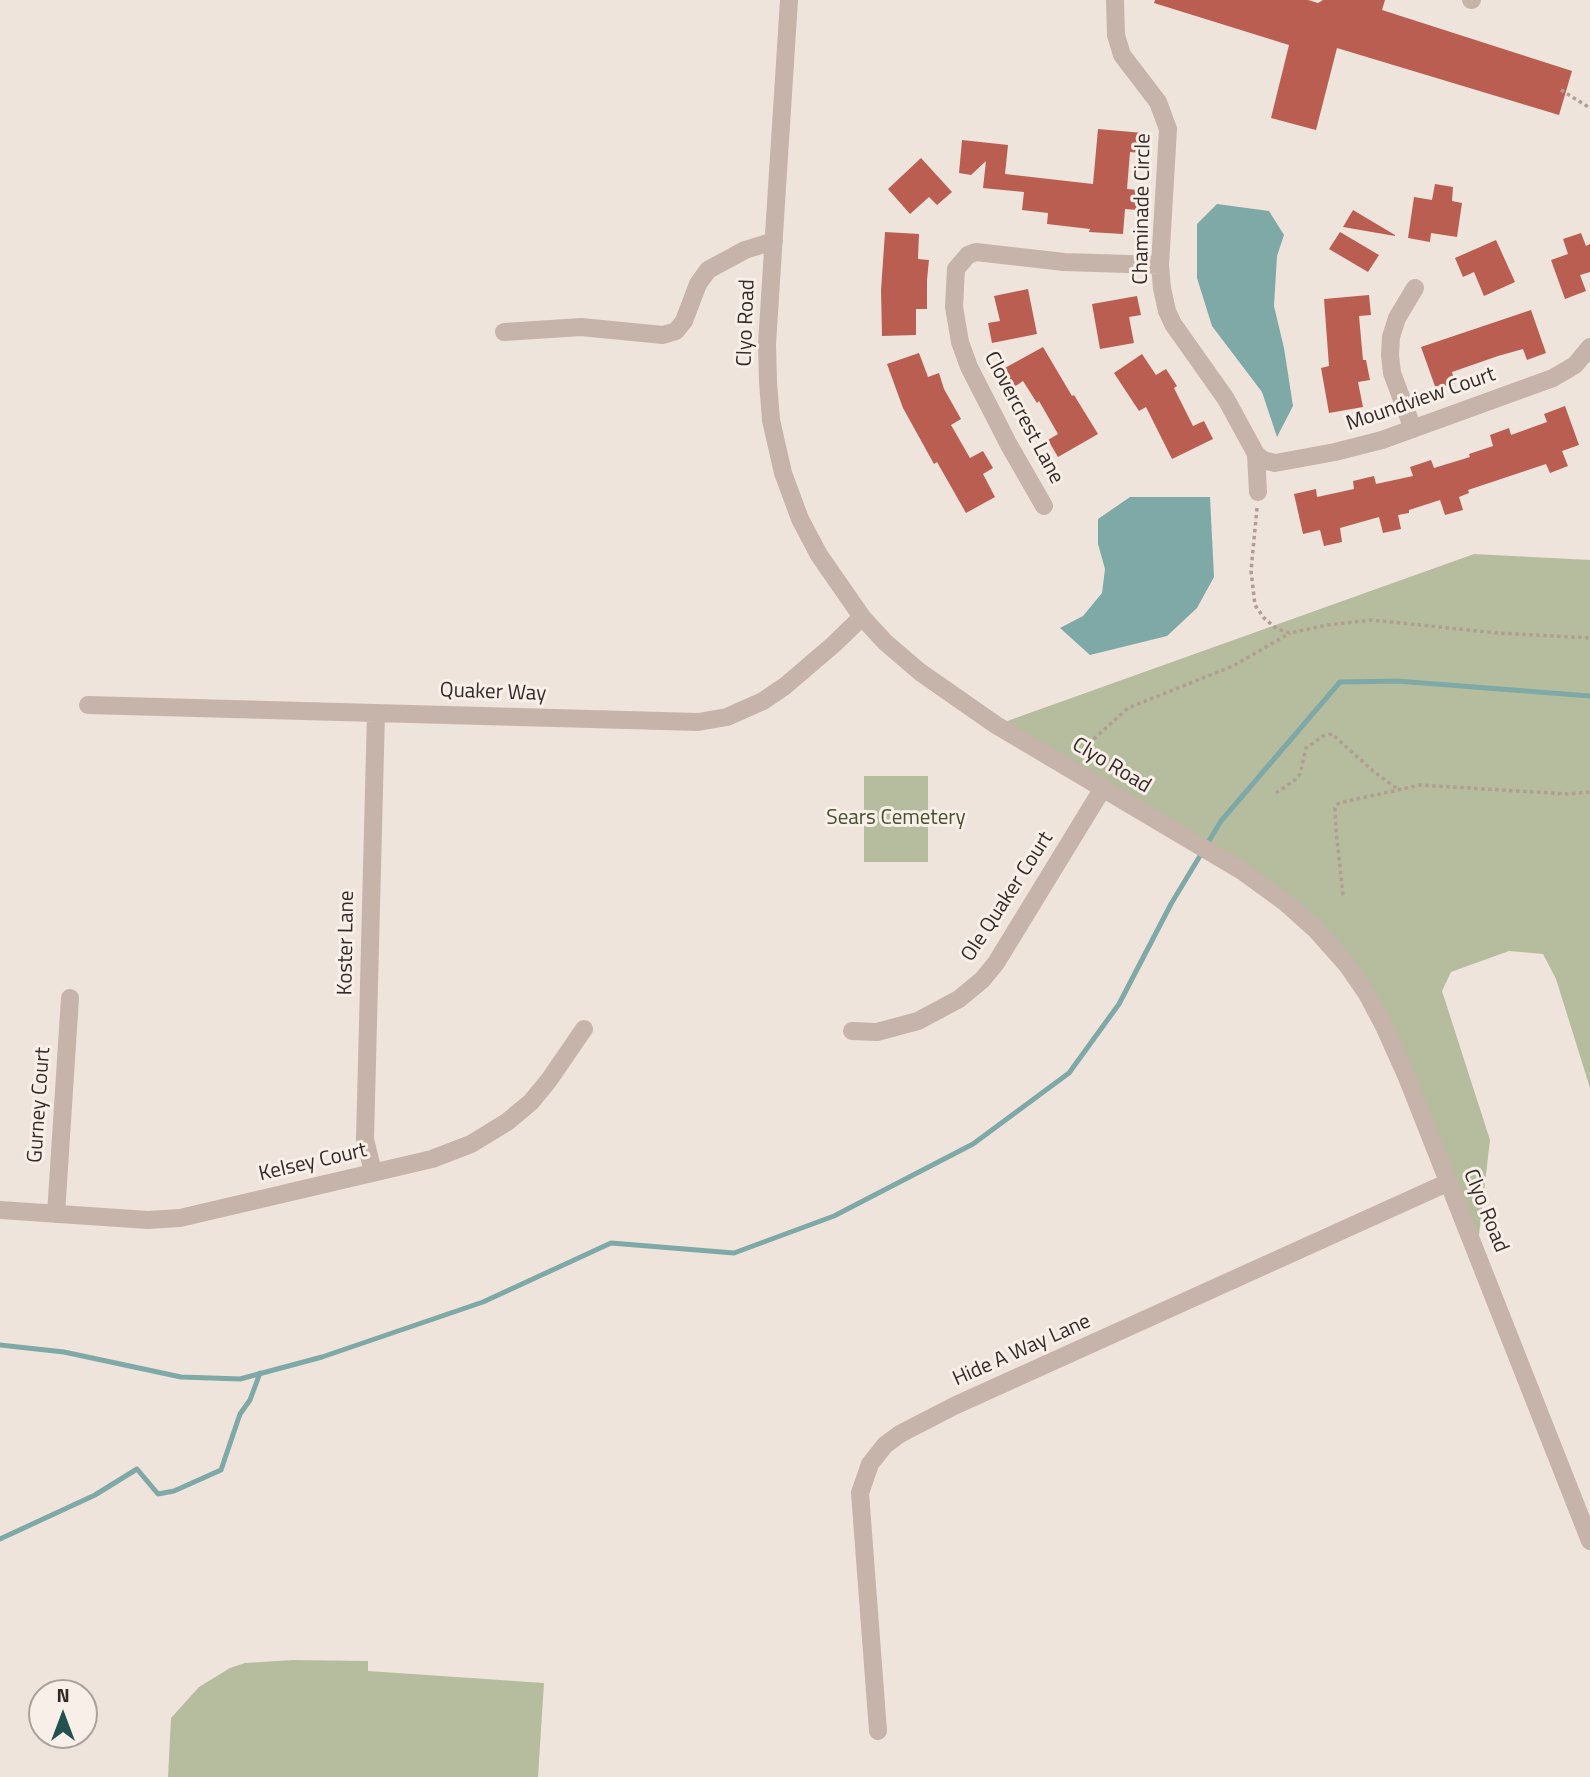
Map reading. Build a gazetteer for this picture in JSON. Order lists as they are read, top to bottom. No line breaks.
{"streets":{"street":["Chaminade Circle","Clyo Road","Moundview Court","Clovercrest Lane","Quaker Way","Ole Quaker Court","Koster Lane","Gurney Court","Kelsey Court","Hide A Way Lane"]},"crossings":[["Chaminade Circle","Moundview Court"],["Chaminade Circle","Clovercrest Lane"],["Clyo Road","Quaker Way"],["Clyo Road","Ole Quaker Court"],["Clyo Road","Hide A Way Lane"],["Quaker Way","Koster Lane"],["Koster Lane","Kelsey Court"],["Gurney Court","Kelsey Court"]],"parks":["Sears Cemetery"],"north":"top"}
